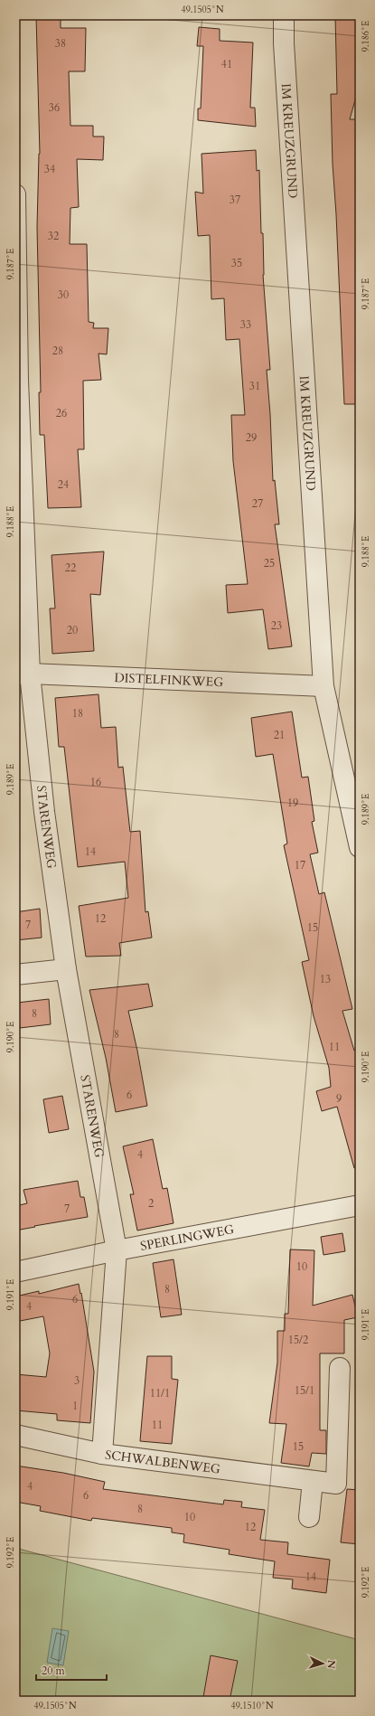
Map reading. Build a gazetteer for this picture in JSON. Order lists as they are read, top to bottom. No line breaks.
{"streets":{"street":["IM KREUZGRUND","DISTELFINKWEG","STARENWEG","SPERLINGWEG","SCHWALBENWEG"]},"crossings":[["IM KREUZGRUND","DISTELFINKWEG"],["DISTELFINKWEG","STARENWEG"],["STARENWEG","SPERLINGWEG"],["STARENWEG","SCHWALBENWEG"]],"house_numbers":["38","41","36","34","37","32","35","30","33","28","31","26","29","24","27","25","22","23","20","18","21","16","19","14","17","12","7","15","13","8","8","11","6","9","4","2","7","10","8","6","4","15/2","3","15/1","11/1","1","11","15","4","6","8","10","12","14"],"scale_bar":"20 m","north":"right","coordinates":["49.1505°N","9.186°E","9.187°E","9.188°E","9.189°E","9.190°E","9.191°E","9.192°E","49.1510°N"]}
